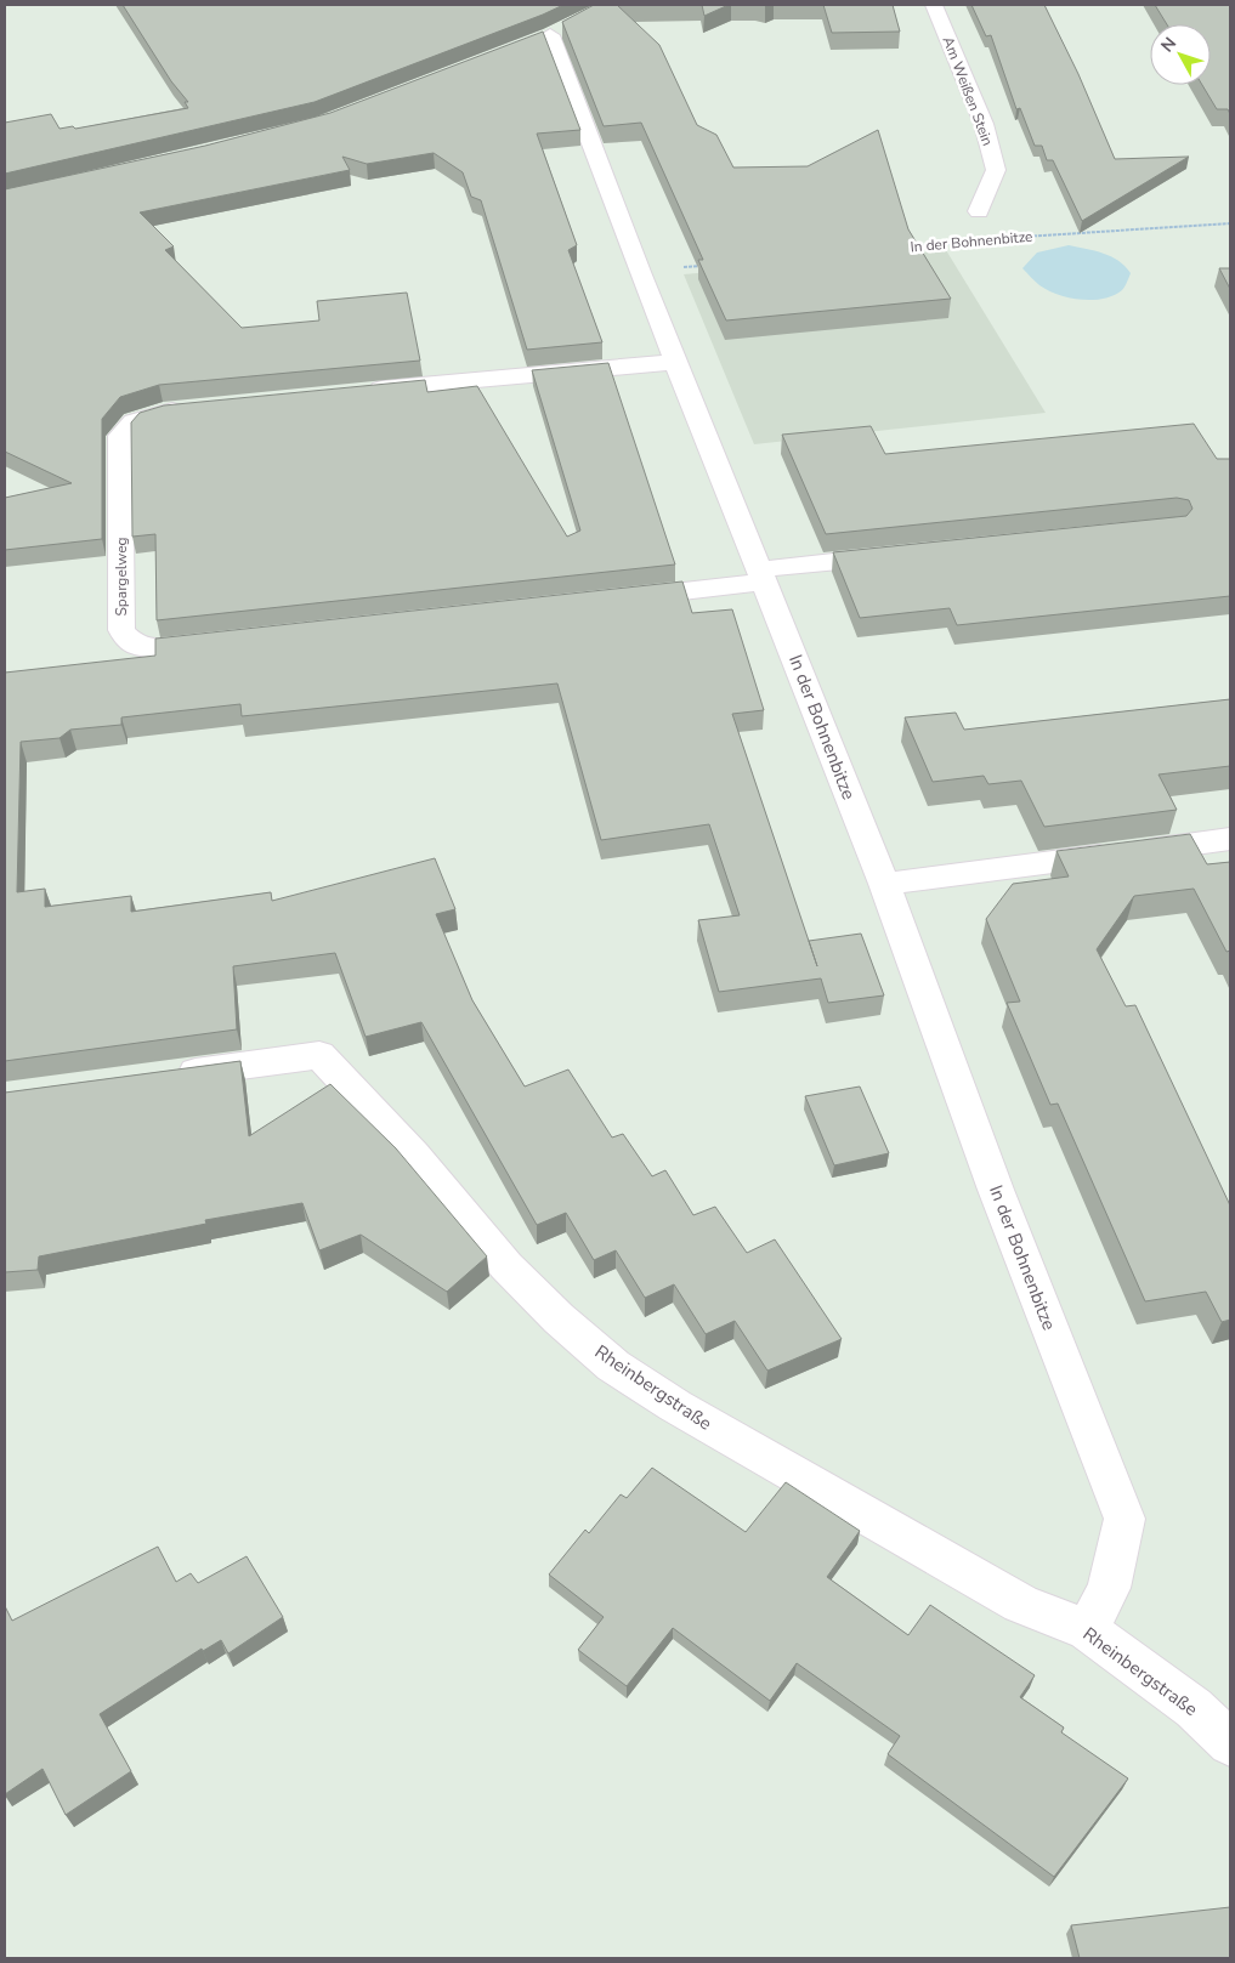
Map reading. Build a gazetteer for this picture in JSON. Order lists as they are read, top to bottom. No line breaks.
{"streets":{"street":["Am Weißen Stein","In der Bohnenbitze","Spargelweg","Rheinbergstraße"]},"crossings":[["In der Bohnenbitze","Rheinbergstraße"]],"north":"top left"}
